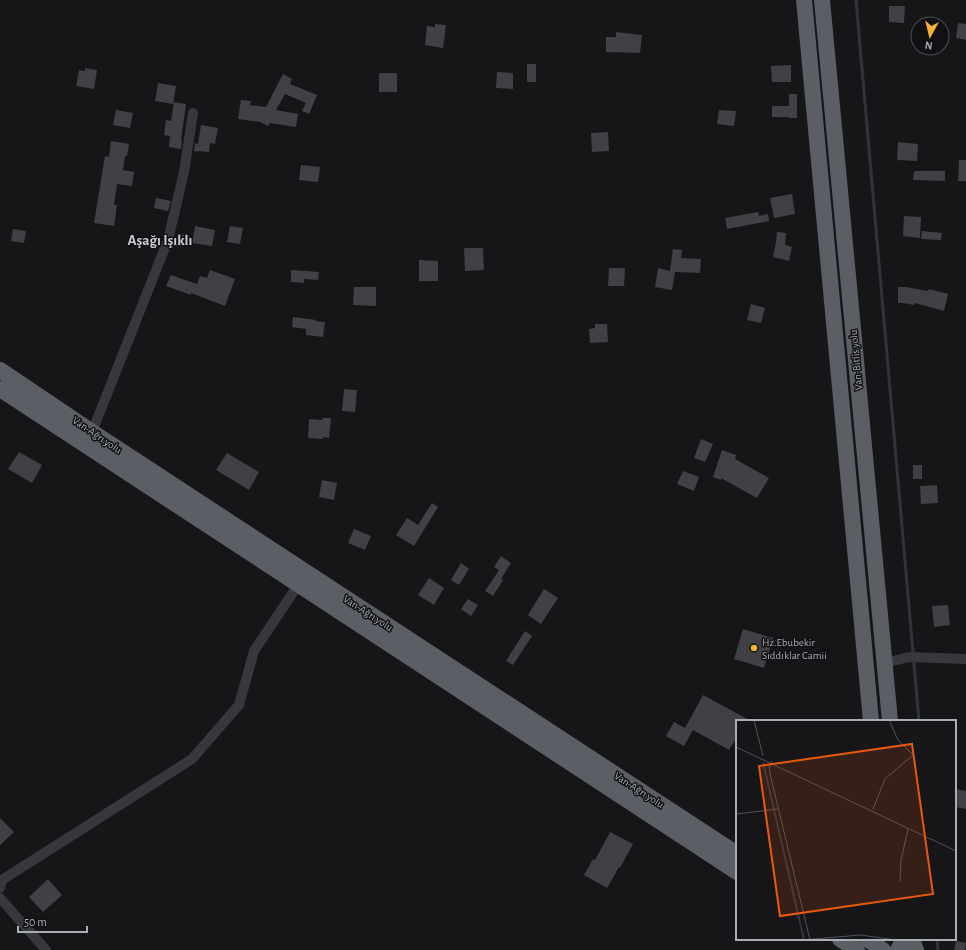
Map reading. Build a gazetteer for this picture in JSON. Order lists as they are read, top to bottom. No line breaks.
{"streets":{"highway":["Van-Bitlis yolu","Van-Ağrı yolu"]},"districts":["Aşağı Işıklı"],"places":["Hz.Ebubekir Sıddıklar Camii"],"scale_bar":"50 m","north":"bottom"}
